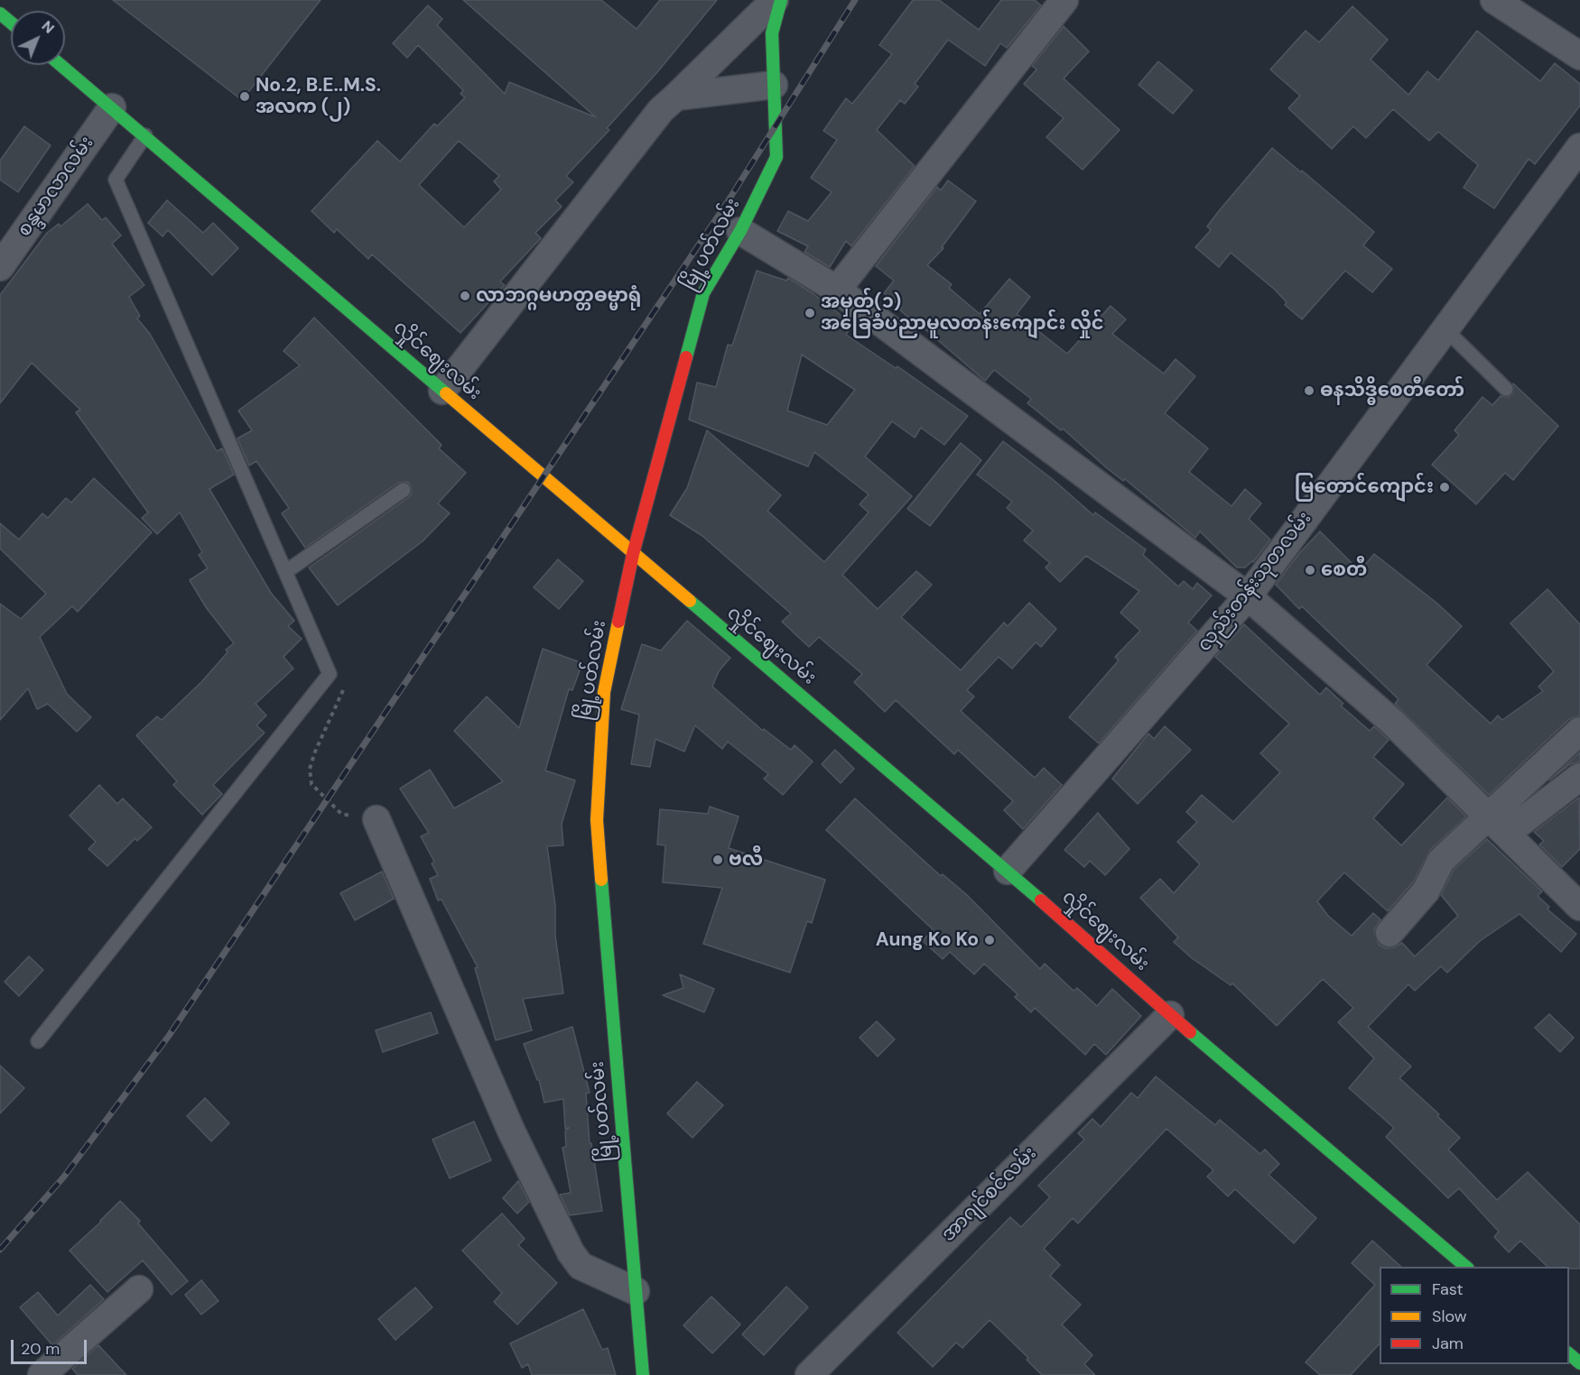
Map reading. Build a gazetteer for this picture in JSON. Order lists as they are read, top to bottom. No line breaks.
{"streets":{"street":["စန္ဒမာလာလမ်း","မြို့ပတ်လမ်း","လှိုင်ဈေးလမ်း","လှည်းတန်းသုတလမ်း","အာဂျင်စင်လမ်း"]},"crossings":[["စန္ဒမာလာလမ်း","လှိုင်ဈေးလမ်း"],["မြို့ပတ်လမ်း","လှိုင်ဈေးလမ်း"],["လှိုင်ဈေးလမ်း","လှည်းတန်းသုတလမ်း"],["လှိုင်ဈေးလမ်း","အာဂျင်စင်လမ်း"]],"places":["No.2, B.E..M.S. အလက (၂)","လာဘဂ္ဂမဟတ္တဓမ္မာရုံ","အမှတ်(၁) အခြေခံပညာမူလတန်းကျောင်း လှိုင်","ဓနသိဒ္ဓိစေတီတော်","မြတောင်ကျောင်း","စေတီ","ဗလီ","Aung Ko Ko"],"legend":["Fast","Slow","Jam"],"scale_bar":"20 m","north":"top right"}
